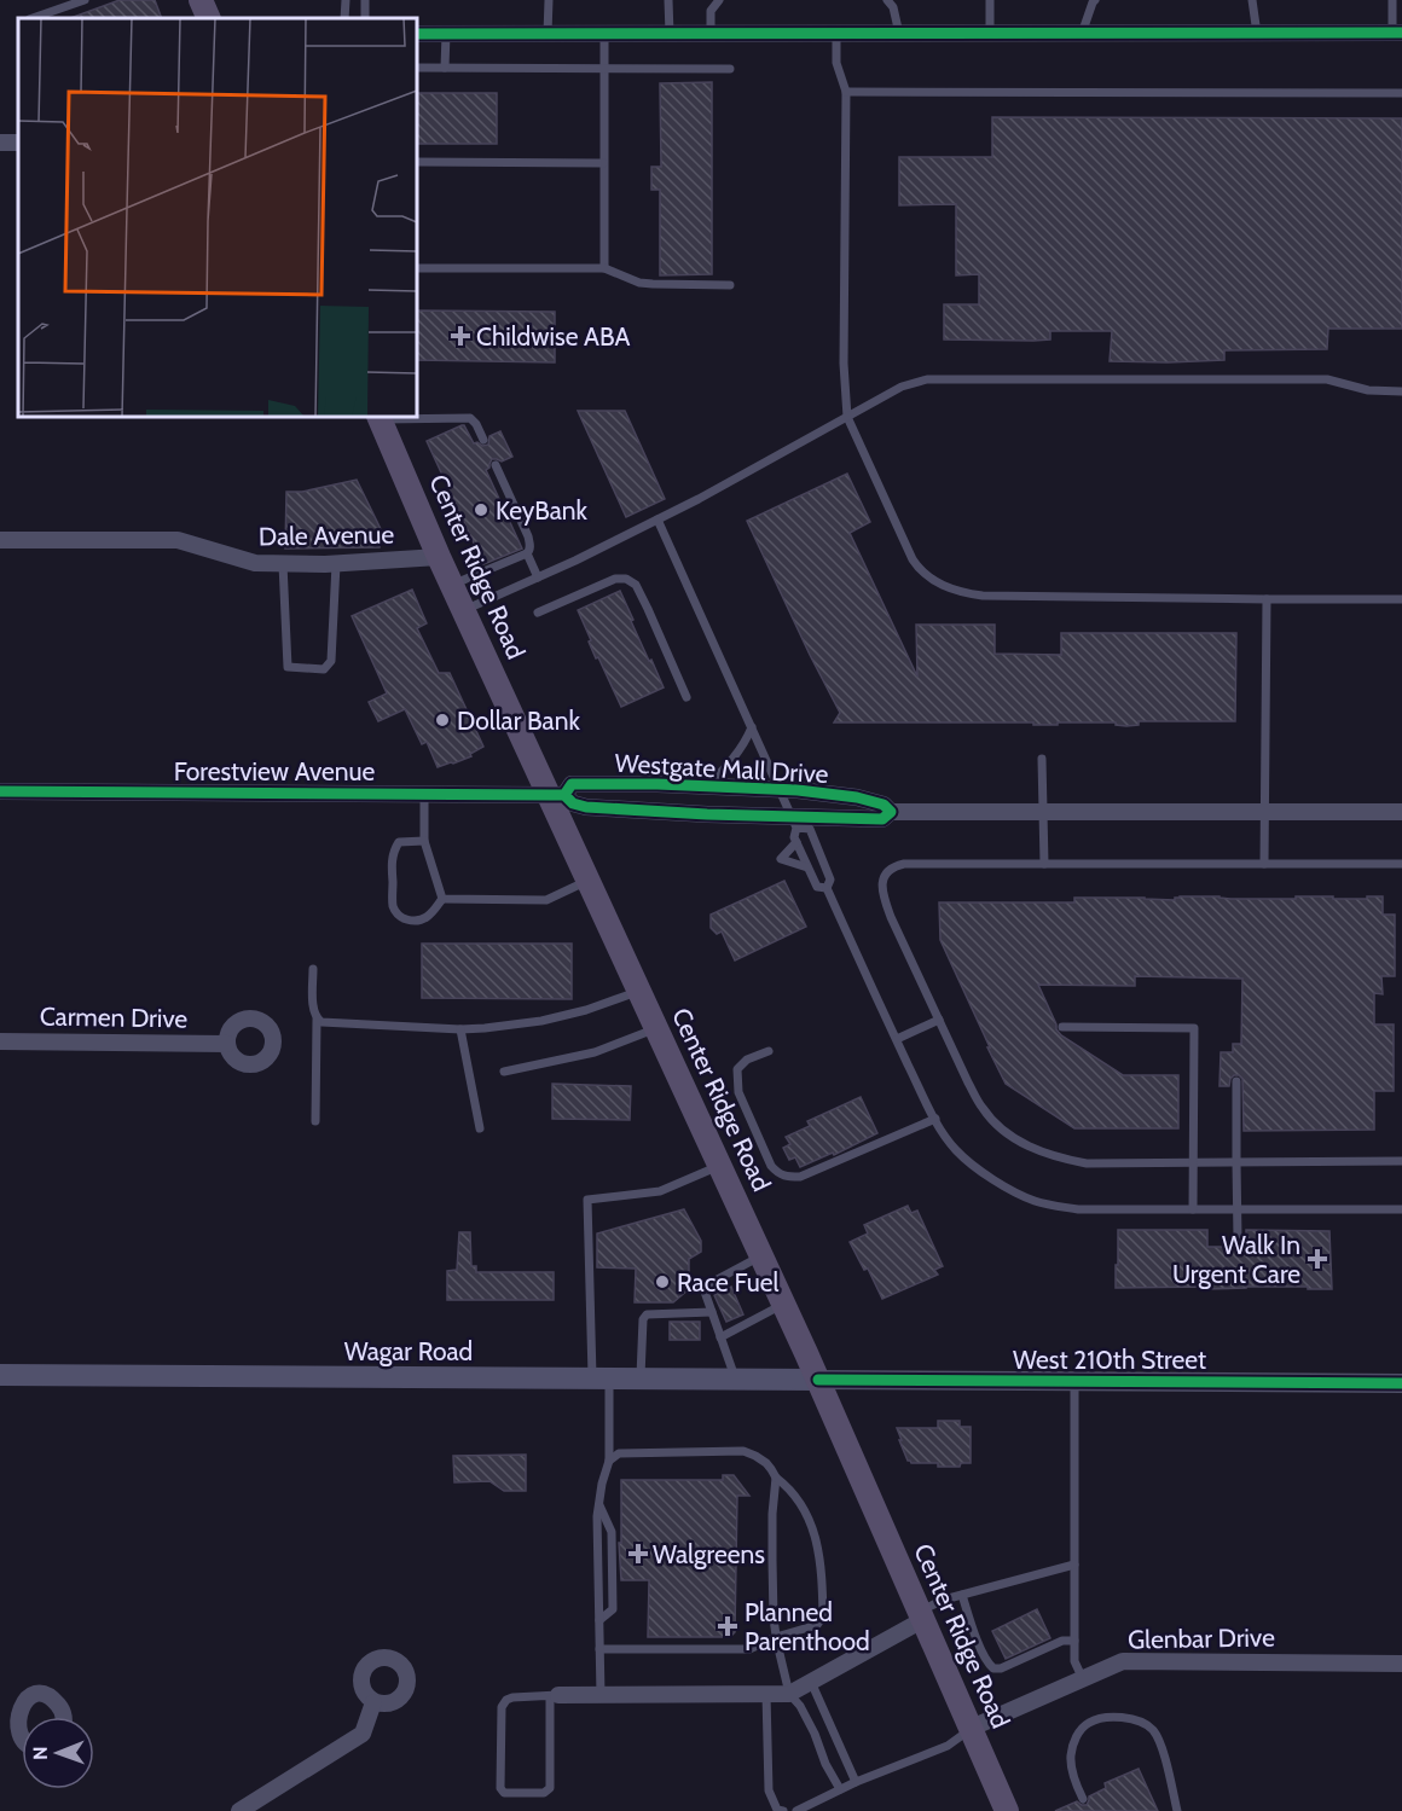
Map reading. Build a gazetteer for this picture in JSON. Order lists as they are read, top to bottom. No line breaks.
{"streets":{"main road":["Center Ridge Road","Wagar Road"],"street":["Dale Avenue","Westgate Mall Drive","Forestview Avenue","Carmen Drive","West 210th Street","Glenbar Drive"]},"crossings":[["Dale Avenue","Center Ridge Road"],["Center Ridge Road","Westgate Mall Drive"],["Center Ridge Road","Forestview Avenue"],["Center Ridge Road","Wagar Road"],["Center Ridge Road","West 210th Street"],["Center Ridge Road","Glenbar Drive"],["Westgate Mall Drive","Forestview Avenue"],["Wagar Road","West 210th Street"]],"places":{"health":["Childwise ABA","Walk In Urgent Care","Walgreens","Planned Parenthood"],"other":["KeyBank","Dollar Bank","Race Fuel"]},"north":"left"}
